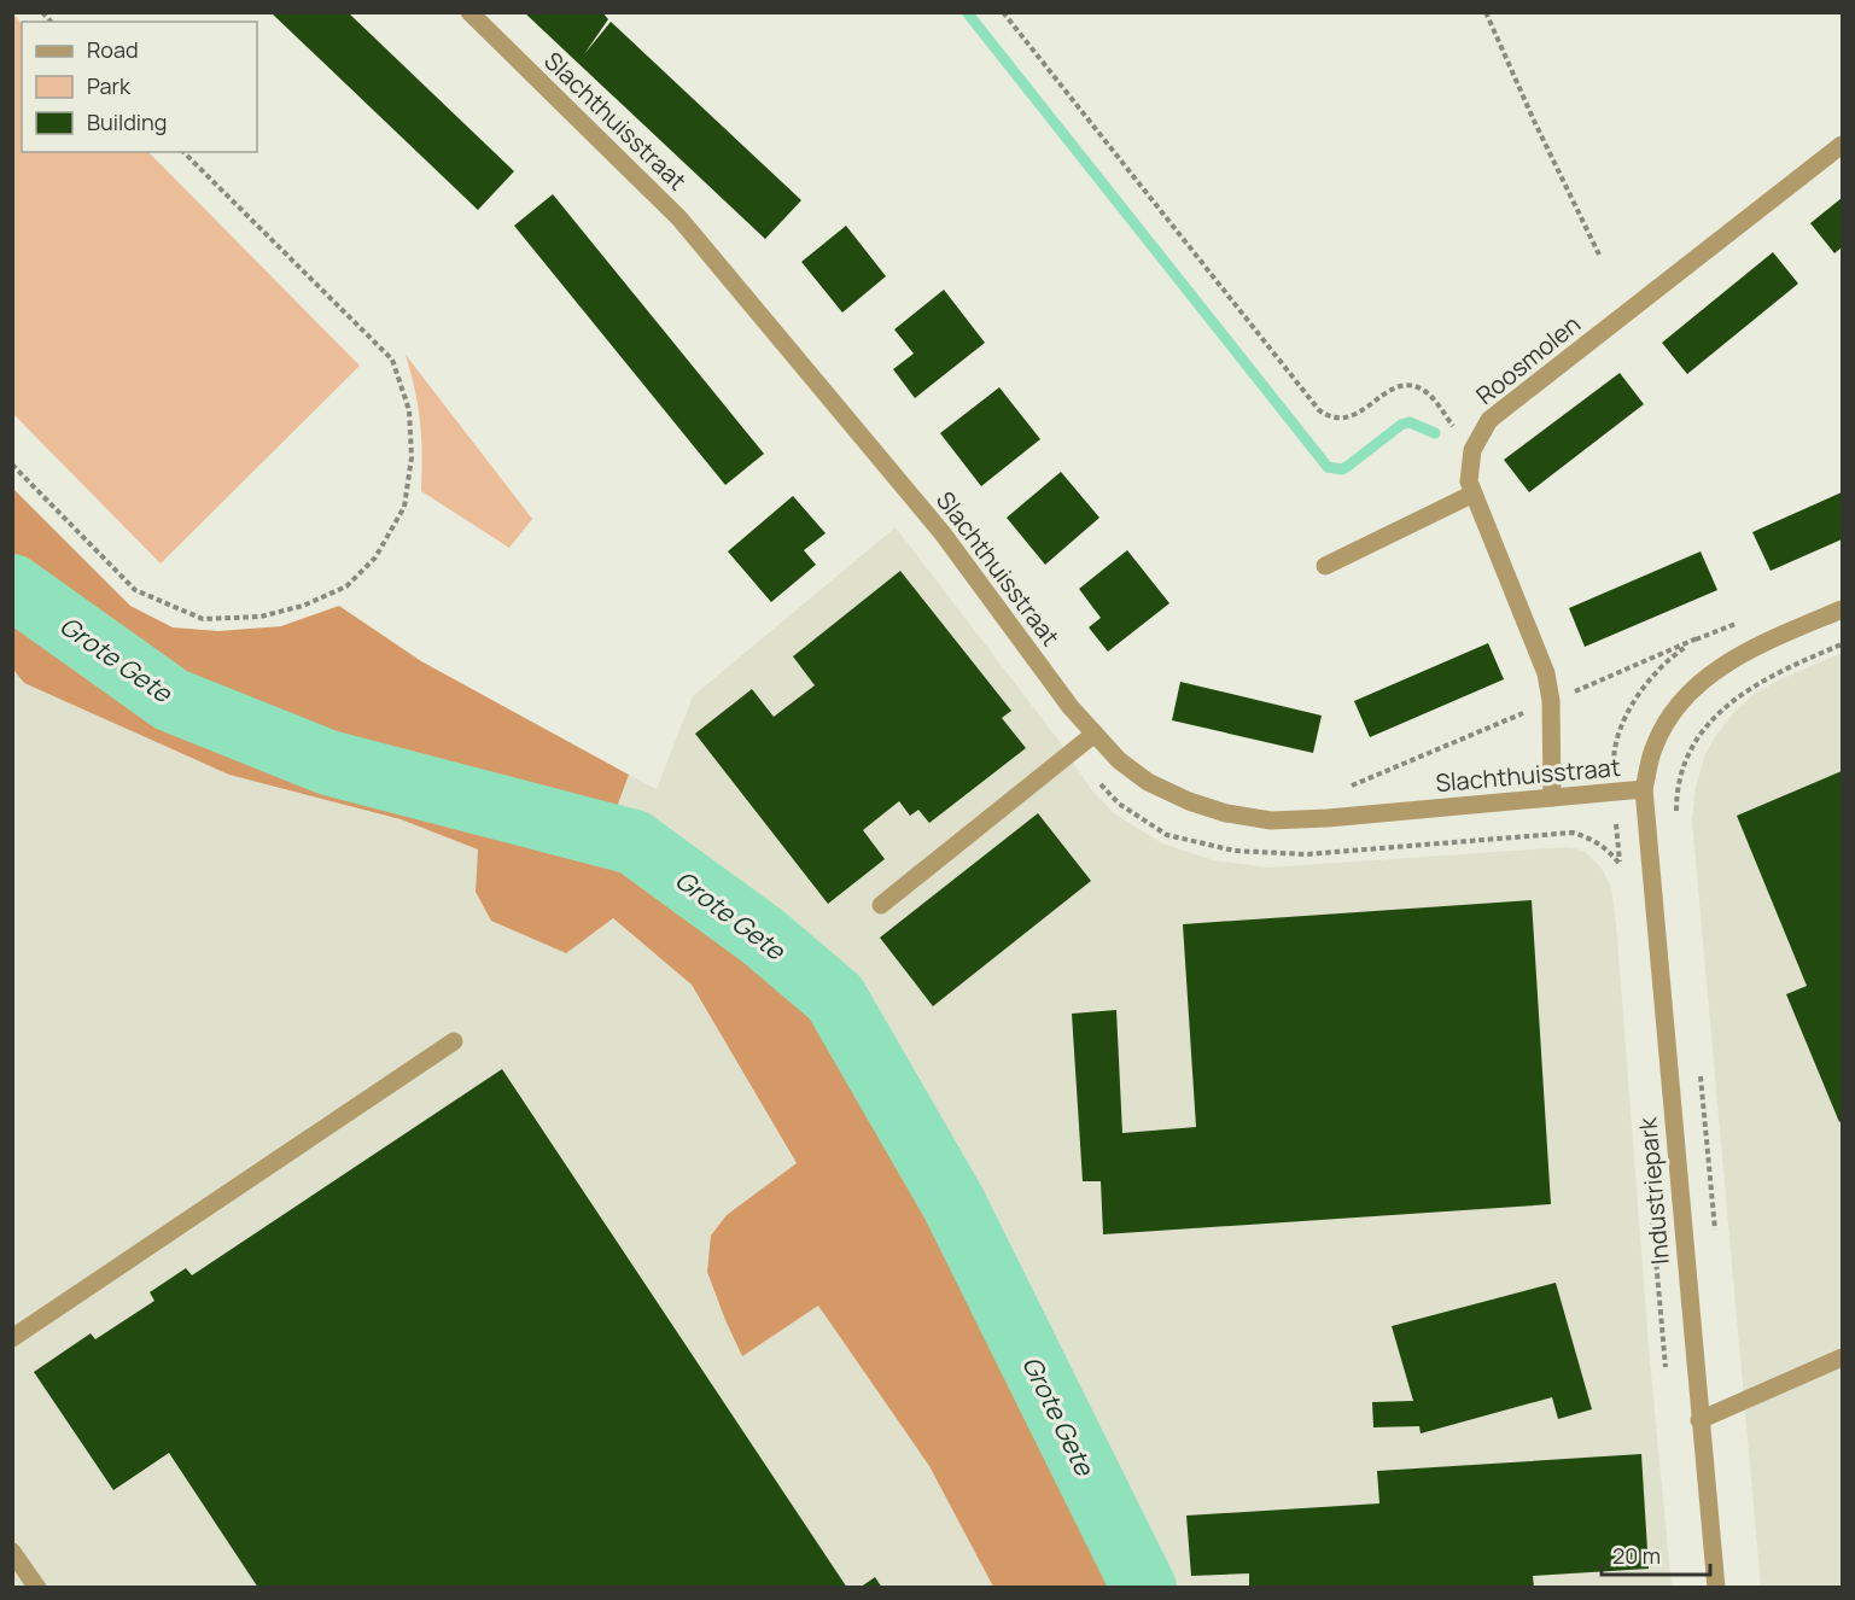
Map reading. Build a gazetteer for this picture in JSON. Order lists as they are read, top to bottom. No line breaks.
{"streets":{"street":["Slachthuisstraat","Roosmolen","Industriepark"]},"crossings":[["Slachthuisstraat","Roosmolen"],["Slachthuisstraat","Industriepark"]],"water":["Grote Gete"],"legend":["Road","Park","Building"],"scale_bar":"20 m"}
